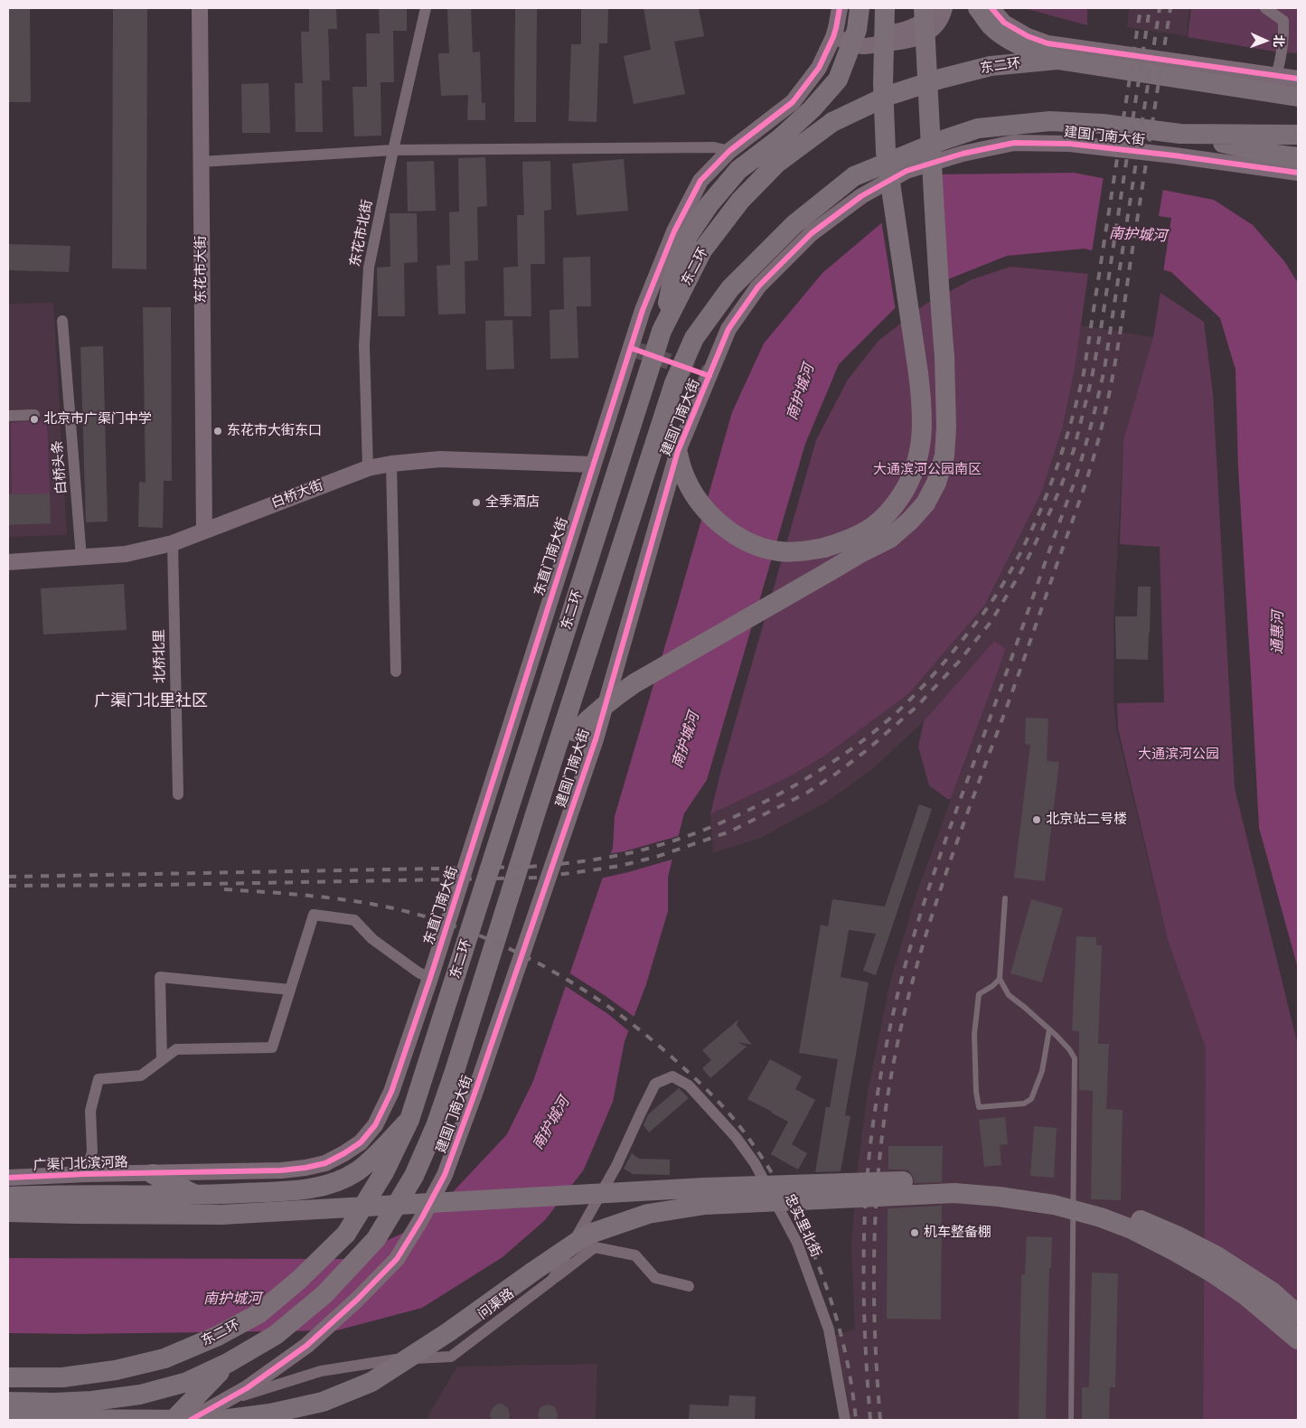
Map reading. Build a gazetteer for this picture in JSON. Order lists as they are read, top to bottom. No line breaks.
{"streets":{"highway":["东二环"],"street":["建国门南大街","东花市北街","东花市大街","白桥头条","白桥大街","东直门南大街","北桥北里","广渠门北滨河路","忠实里北街","问渠路"]},"crossings":[["建国门南大街","问渠路"],["东花市北街","白桥大街"],["东花市大街","白桥大街"],["白桥头条","白桥大街"],["白桥大街","东直门南大街"],["白桥大街","北桥北里"],["东直门南大街","广渠门北滨河路"],["忠实里北街","问渠路"]],"districts":["广渠门北里社区"],"water":["南护城河","通惠河"],"parks":["大通滨河公园南区","大通滨河公园"],"places":["北京市广渠门中学","东花市大街东口","全季酒店","北京站二号楼","机车整备棚"],"north":"right"}
